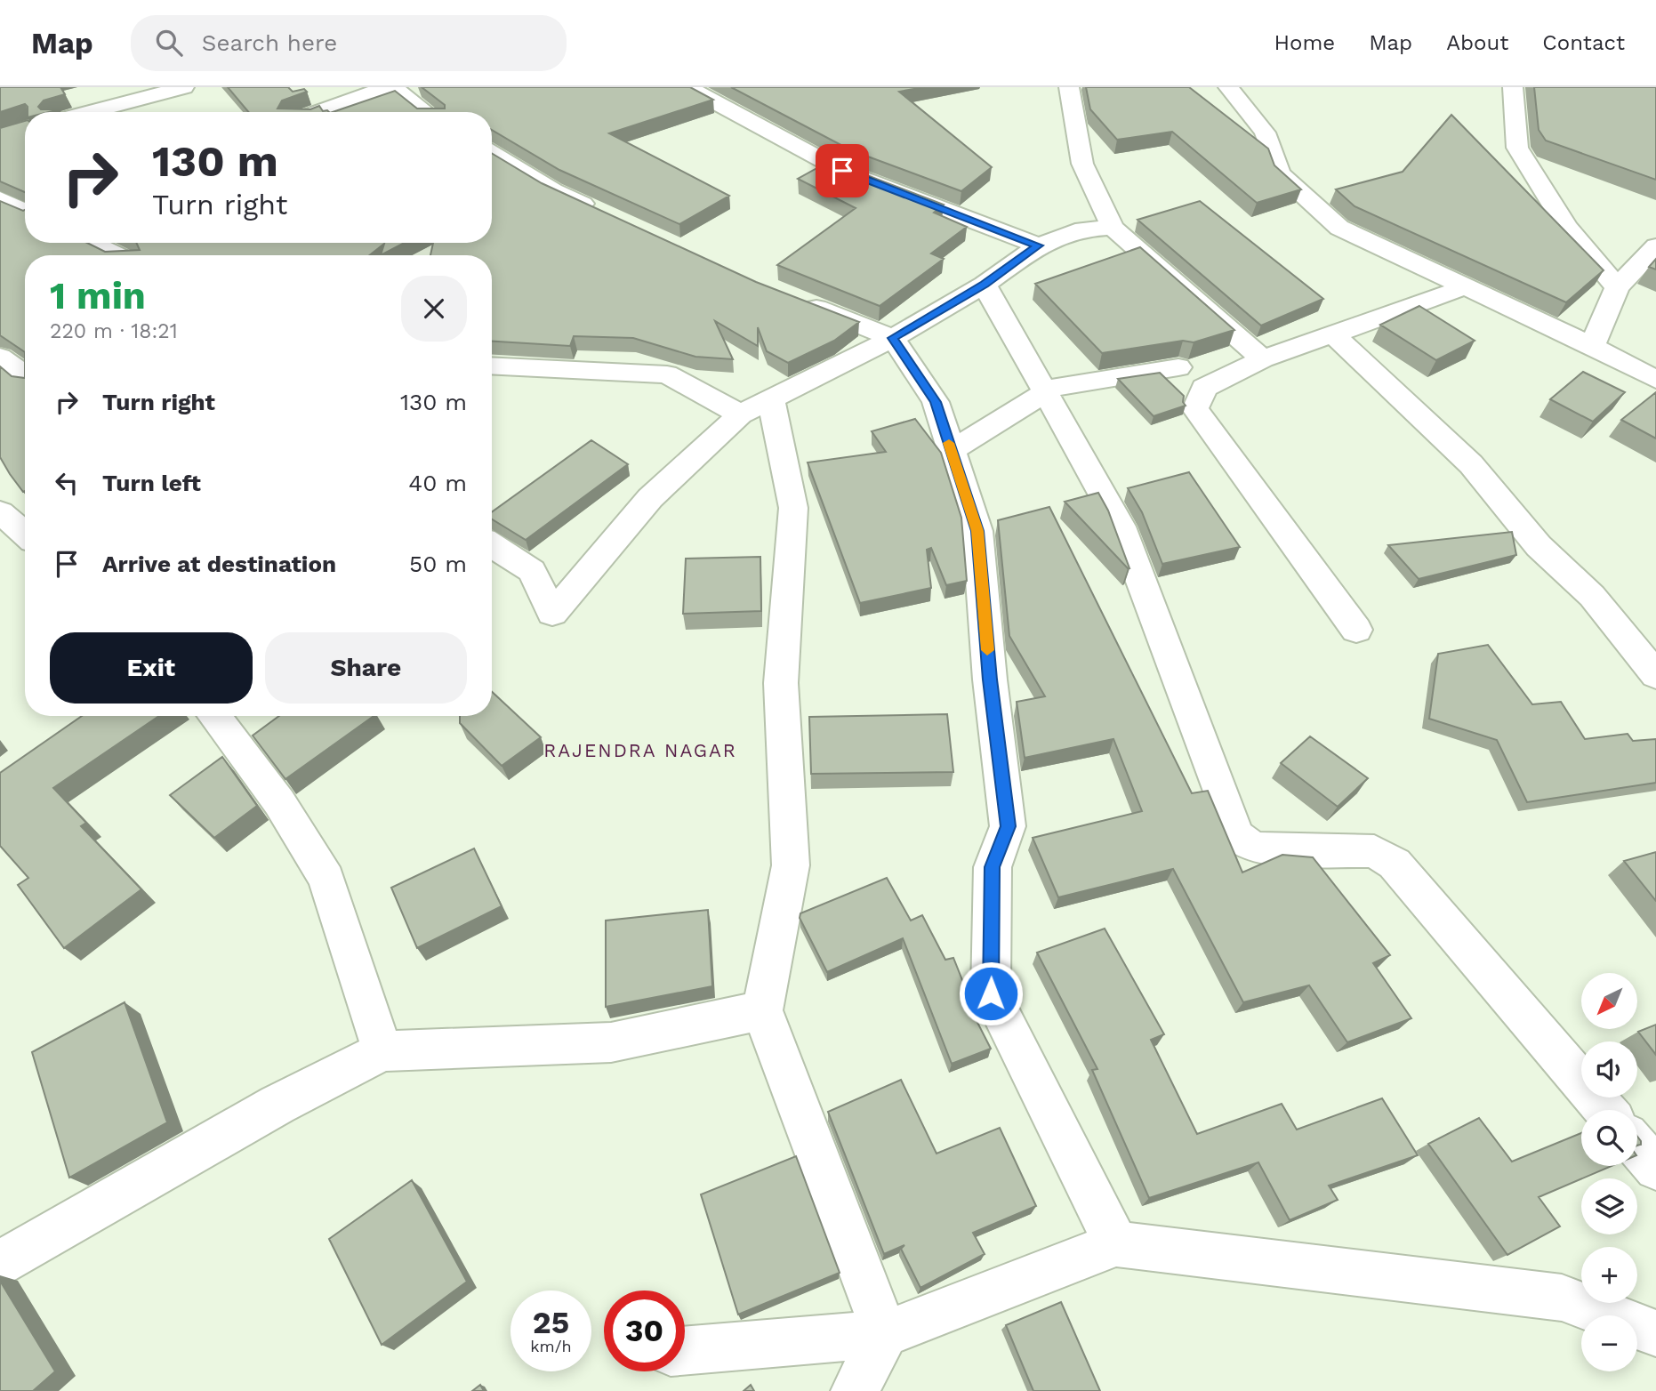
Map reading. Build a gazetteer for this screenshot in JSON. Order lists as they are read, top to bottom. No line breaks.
{"districts":["RAJENDRA NAGAR"],"north":"bottom left","page":{"header":"Map","search":"Search here","nav":["Home","Map","About","Contact"],"turn":["130 m","Turn right"],"heading":["1 min","220 m · 18:21"],"list":[{"name":"Turn right","value":"130 m"},{"name":"Turn left","value":"40 m"},{"name":"Arrive at destination","value":"50 m"}],"buttons":["Exit","Share"],"map_buttons":["+","−"],"speed":"25 km/h","limit":"30"}}
